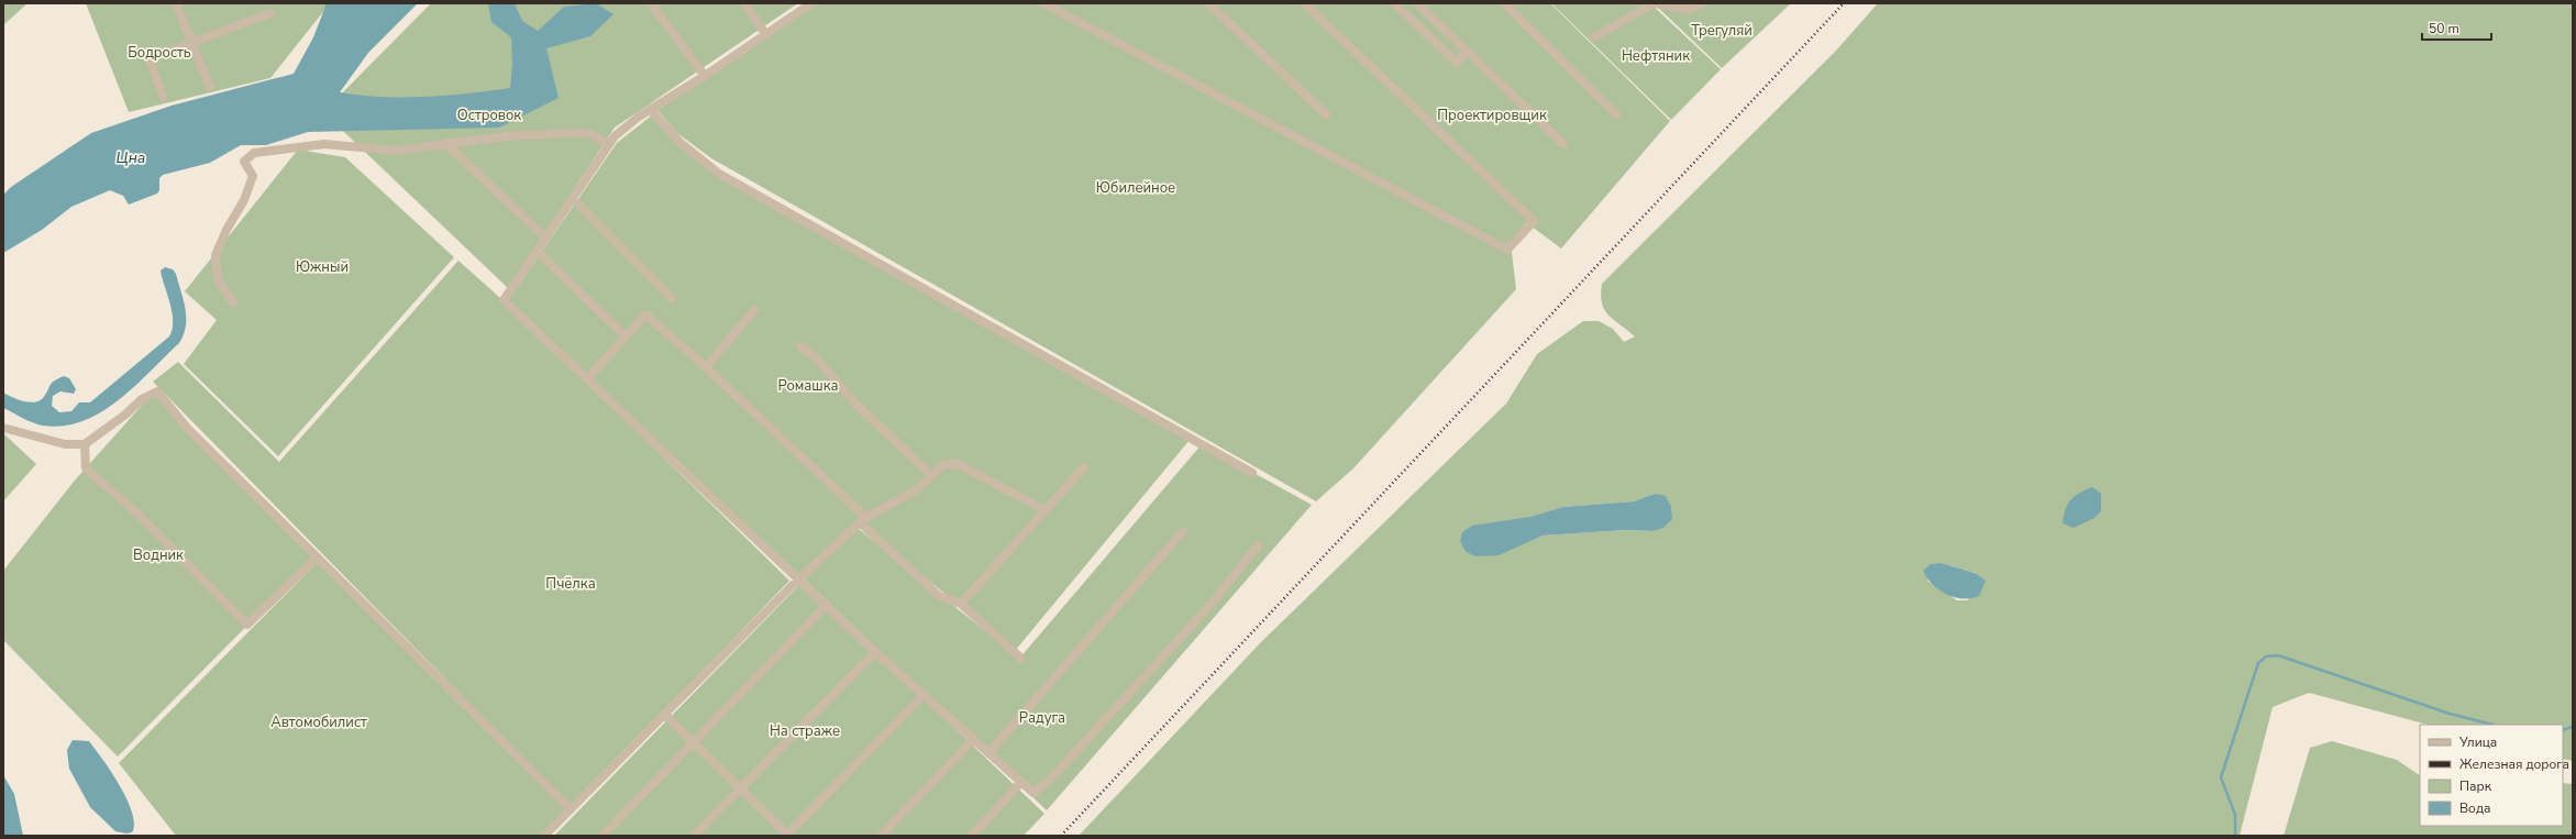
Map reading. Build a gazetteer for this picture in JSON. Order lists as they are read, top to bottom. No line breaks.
{"water":["Цна"],"parks":["Трегуляй","Бодрость","Нефтяник","Островок","Проектировщик","Юбилейное","Южный","Ромашка","Водник","Пчёлка","Радуга","Автомобилист","На страже"],"legend":["Улица","Железная дорога","Парк","Вода"],"scale_bar":"50 m"}
